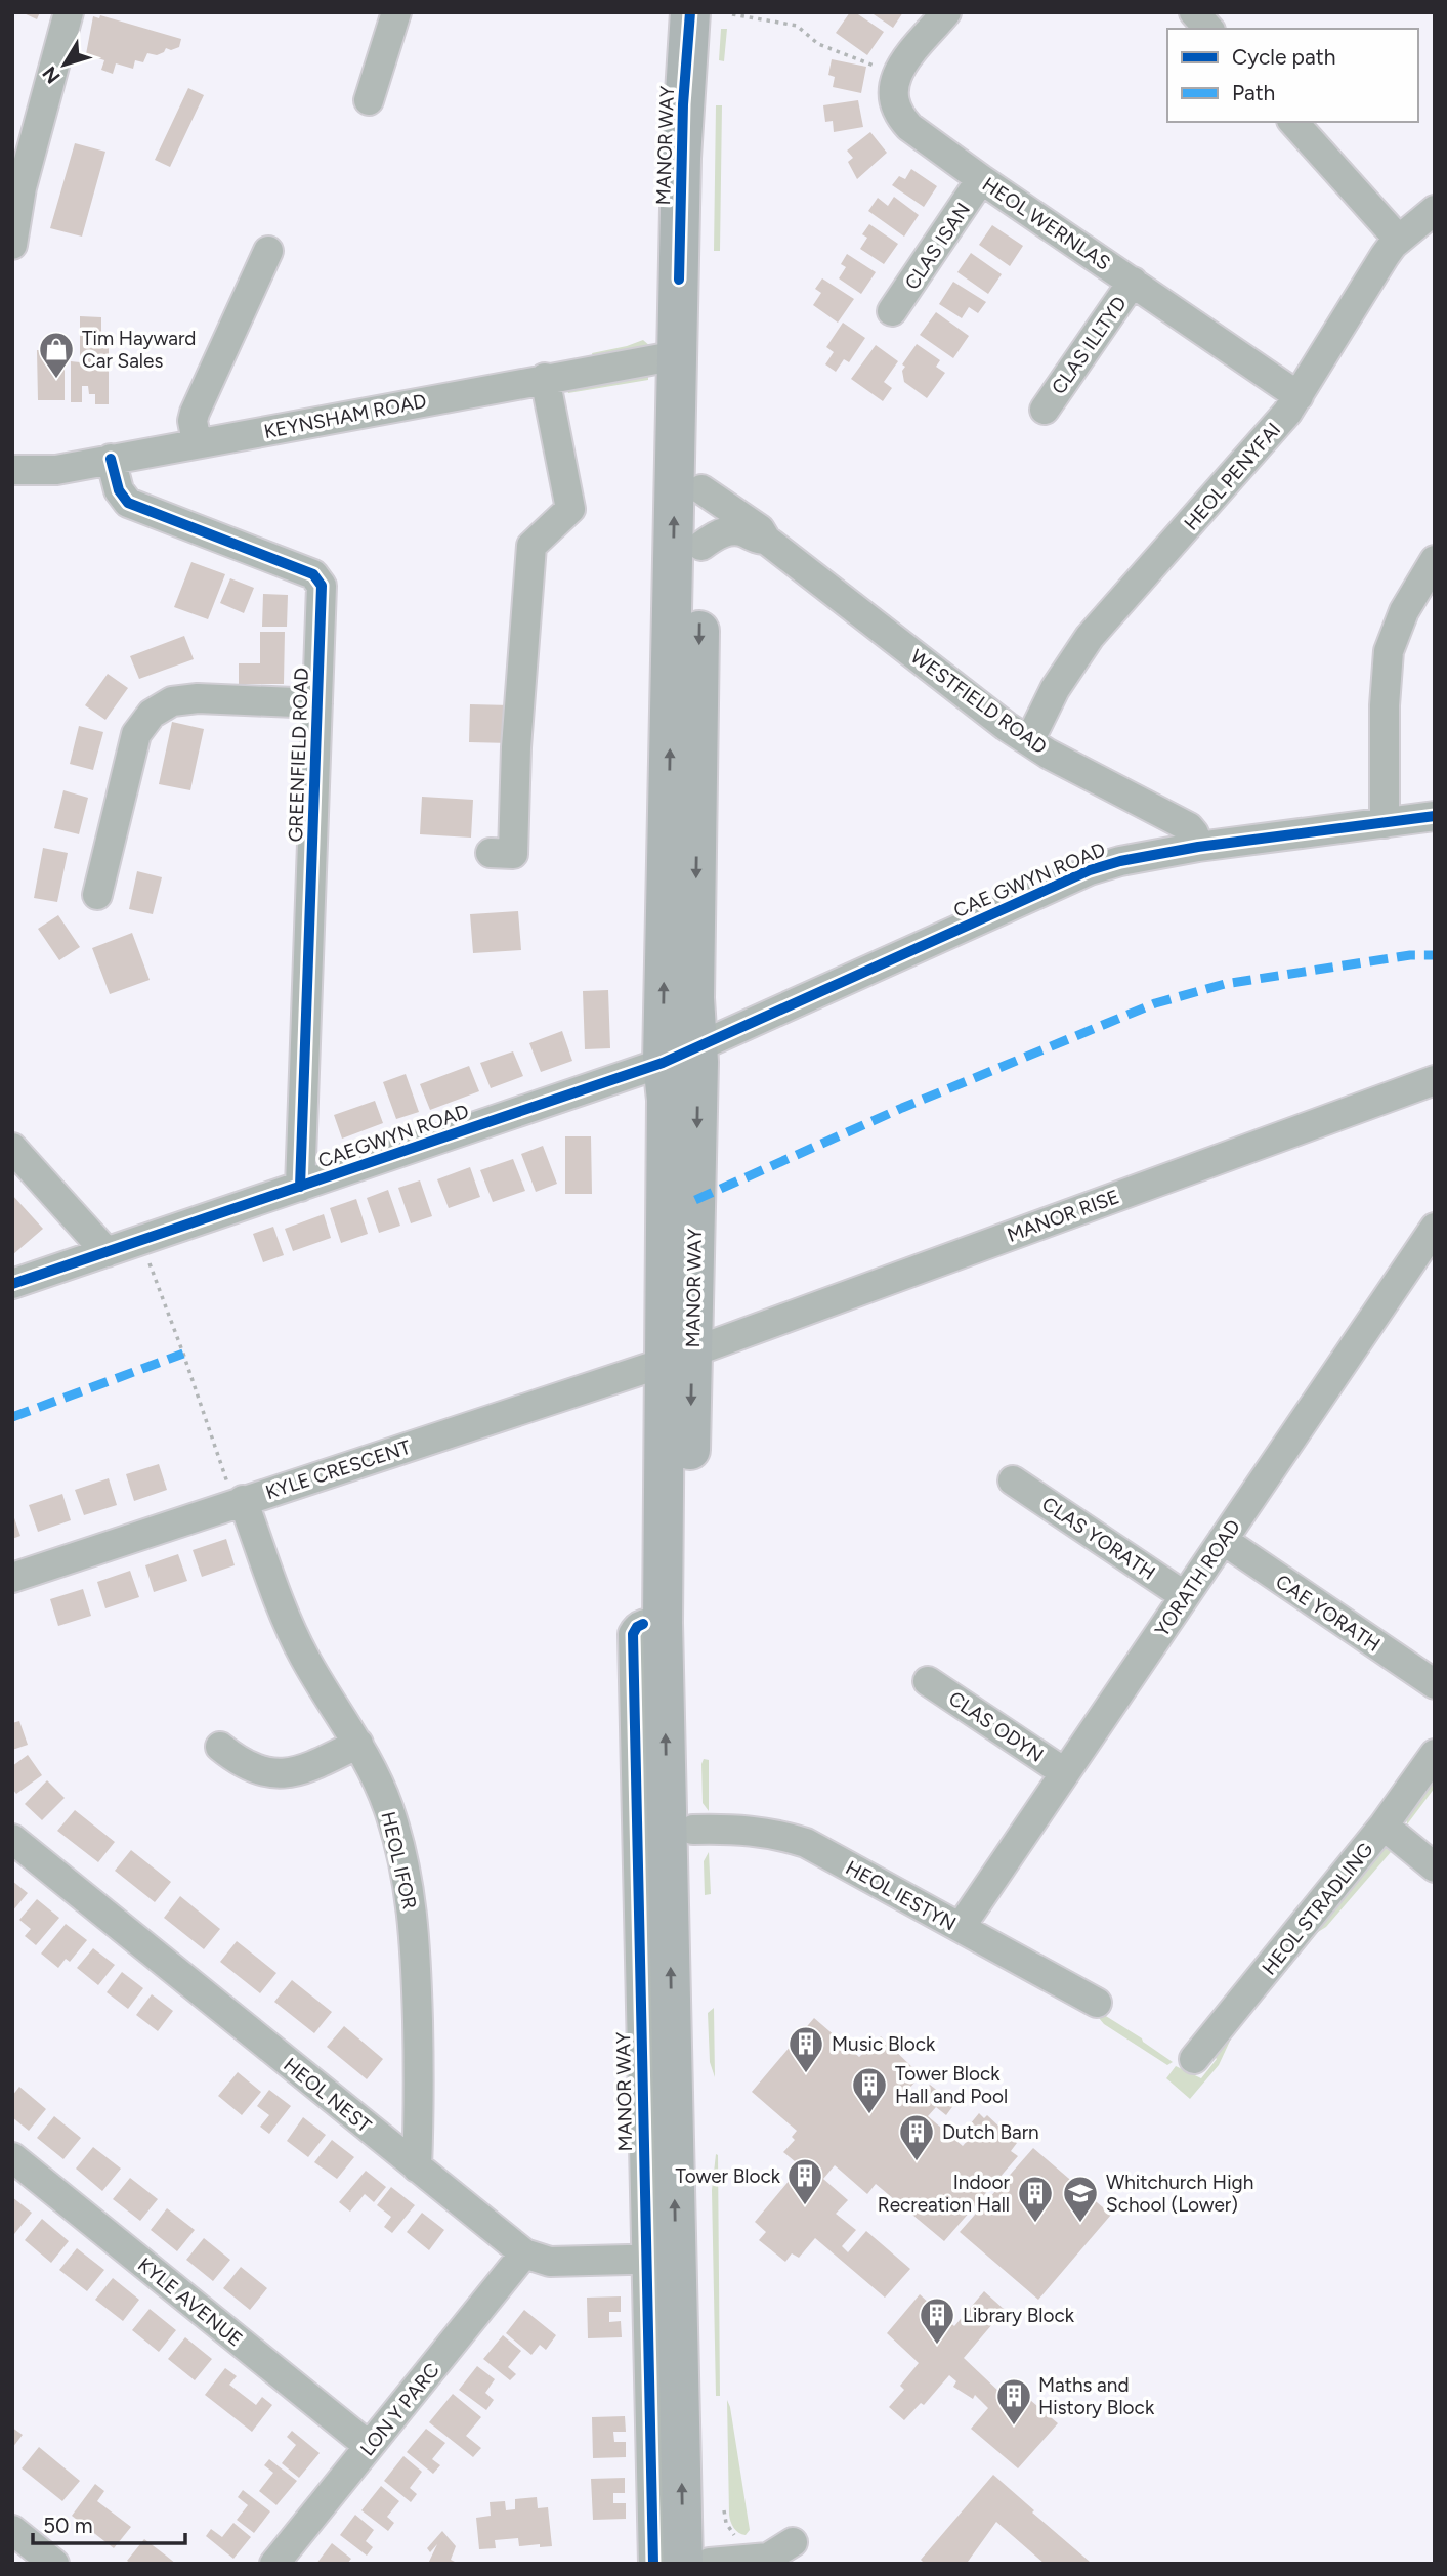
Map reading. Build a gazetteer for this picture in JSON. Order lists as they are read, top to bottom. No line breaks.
{"streets":{"highway":["MANOR WAY"],"street":["HEOL WERNLAS","CLAS ISAN","CLAS ILLTYD","KEYNSHAM ROAD","HEOL PENYFAI","WESTFIELD ROAD","GREENFIELD ROAD","CAE GWYN ROAD","CAEGWYN ROAD","MANOR RISE","KYLE CRESCENT","CLAS YORATH","YORATH ROAD","CAE YORATH","CLAS ODYN","HEOL IFOR","HEOL IESTYN","HEOL STRADLING","HEOL NEST","KYLE AVENUE","LON Y PARC"]},"crossings":[["MANOR WAY","KEYNSHAM ROAD"],["MANOR WAY","WESTFIELD ROAD"],["MANOR WAY","CAE GWYN ROAD"],["MANOR WAY","CAEGWYN ROAD"],["MANOR WAY","MANOR RISE"],["MANOR WAY","KYLE CRESCENT"],["MANOR WAY","HEOL IESTYN"],["MANOR WAY","HEOL NEST"],["HEOL WERNLAS","CLAS ISAN"],["HEOL WERNLAS","CLAS ILLTYD"],["HEOL WERNLAS","HEOL PENYFAI"],["KEYNSHAM ROAD","GREENFIELD ROAD"],["HEOL PENYFAI","WESTFIELD ROAD"],["WESTFIELD ROAD","CAE GWYN ROAD"],["GREENFIELD ROAD","CAEGWYN ROAD"],["CAE GWYN ROAD","CAEGWYN ROAD"],["MANOR RISE","KYLE CRESCENT"],["KYLE CRESCENT","HEOL IFOR"],["CLAS YORATH","YORATH ROAD"],["YORATH ROAD","CAE YORATH"],["YORATH ROAD","CLAS ODYN"],["YORATH ROAD","HEOL IESTYN"],["HEOL IFOR","HEOL NEST"],["HEOL NEST","LON Y PARC"],["KYLE AVENUE","LON Y PARC"]],"places":{"shop":["Tim Hayward Car Sales"],"building":["Music Block","Tower Block Hall and Pool","Dutch Barn","Tower Block","Indoor Recreation Hall","Library Block","Maths and History Block"],"school or university":["Whitchurch High School (Lower)"]},"legend":["Cycle path","Path"],"scale_bar":"50 m","north":"bottom left"}
